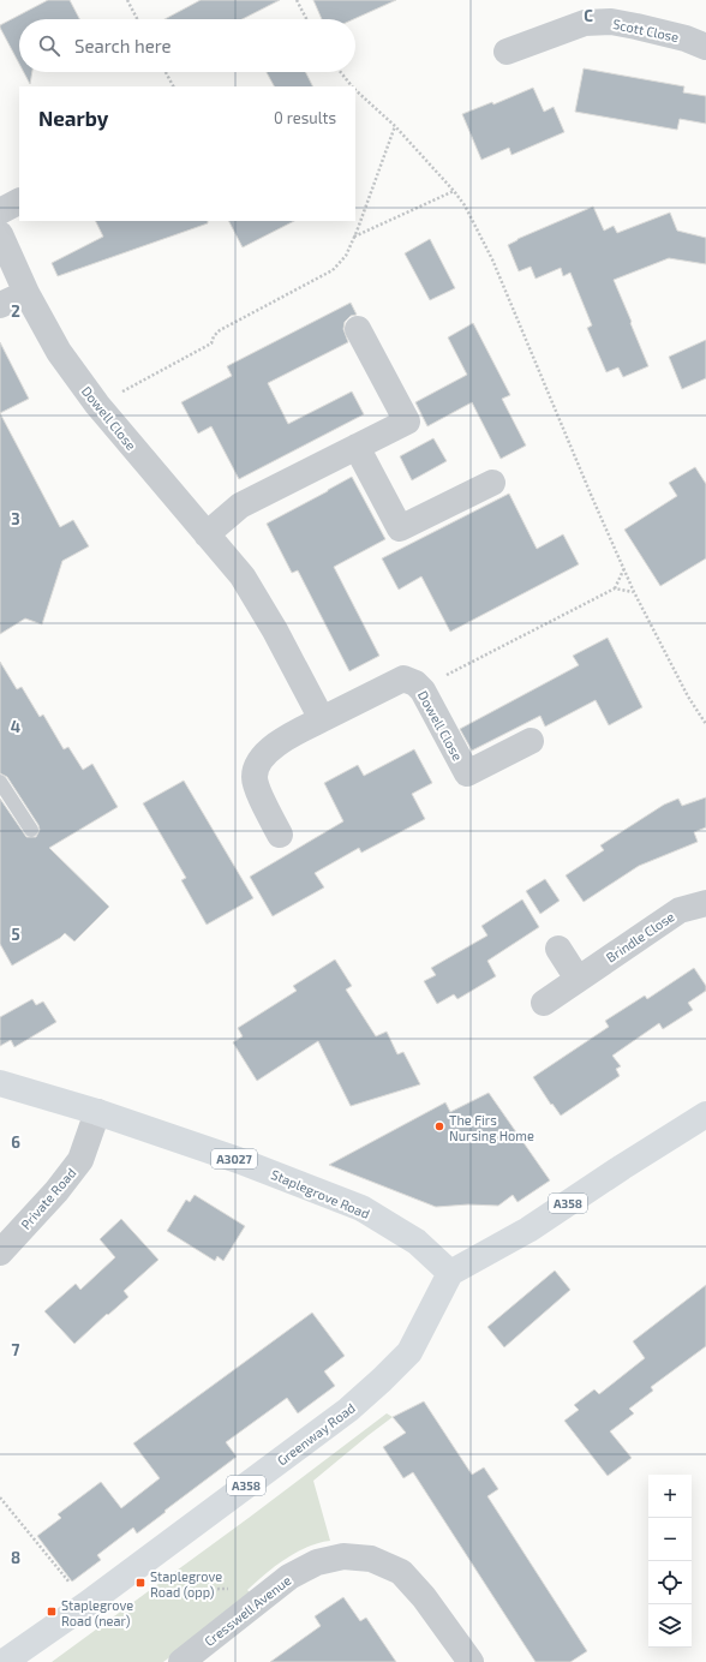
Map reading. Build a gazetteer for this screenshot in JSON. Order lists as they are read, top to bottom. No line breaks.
{"streets":{"main road":["A3027","Staplegrove Road","A358","Greenway Road"],"street":["Scott Close","Dowell Close","Brindle Close","Private Road","Cresswell Avenue"]},"crossings":[["Staplegrove Road","Private Road"],["Staplegrove Road","A358"],["Staplegrove Road","Greenway Road"],["A358","Greenway Road"]],"places":{"other":["The Firs Nursing Home"],"transit":["Staplegrove Road (opp)","Staplegrove Road (near)"]},"page":{"search":"Search here","heading":["Nearby","0 results"],"map_buttons":["+","−"]},"grid":{"columns":["C"],"rows":["2","3","4","5","6","7","8"]}}
